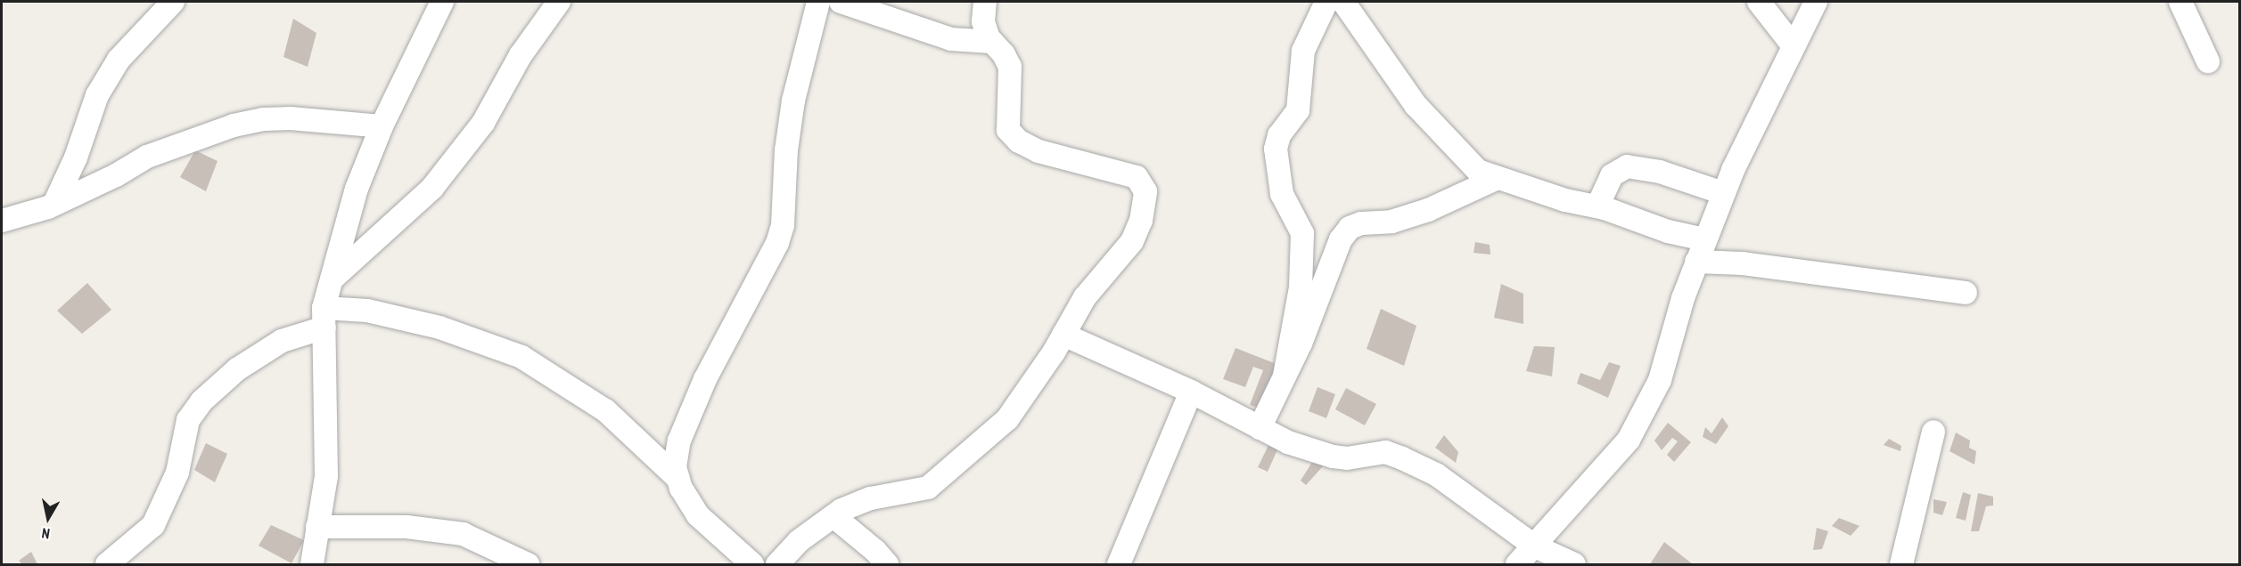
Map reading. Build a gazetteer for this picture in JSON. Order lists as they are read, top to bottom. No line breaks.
{"north":"bottom"}
